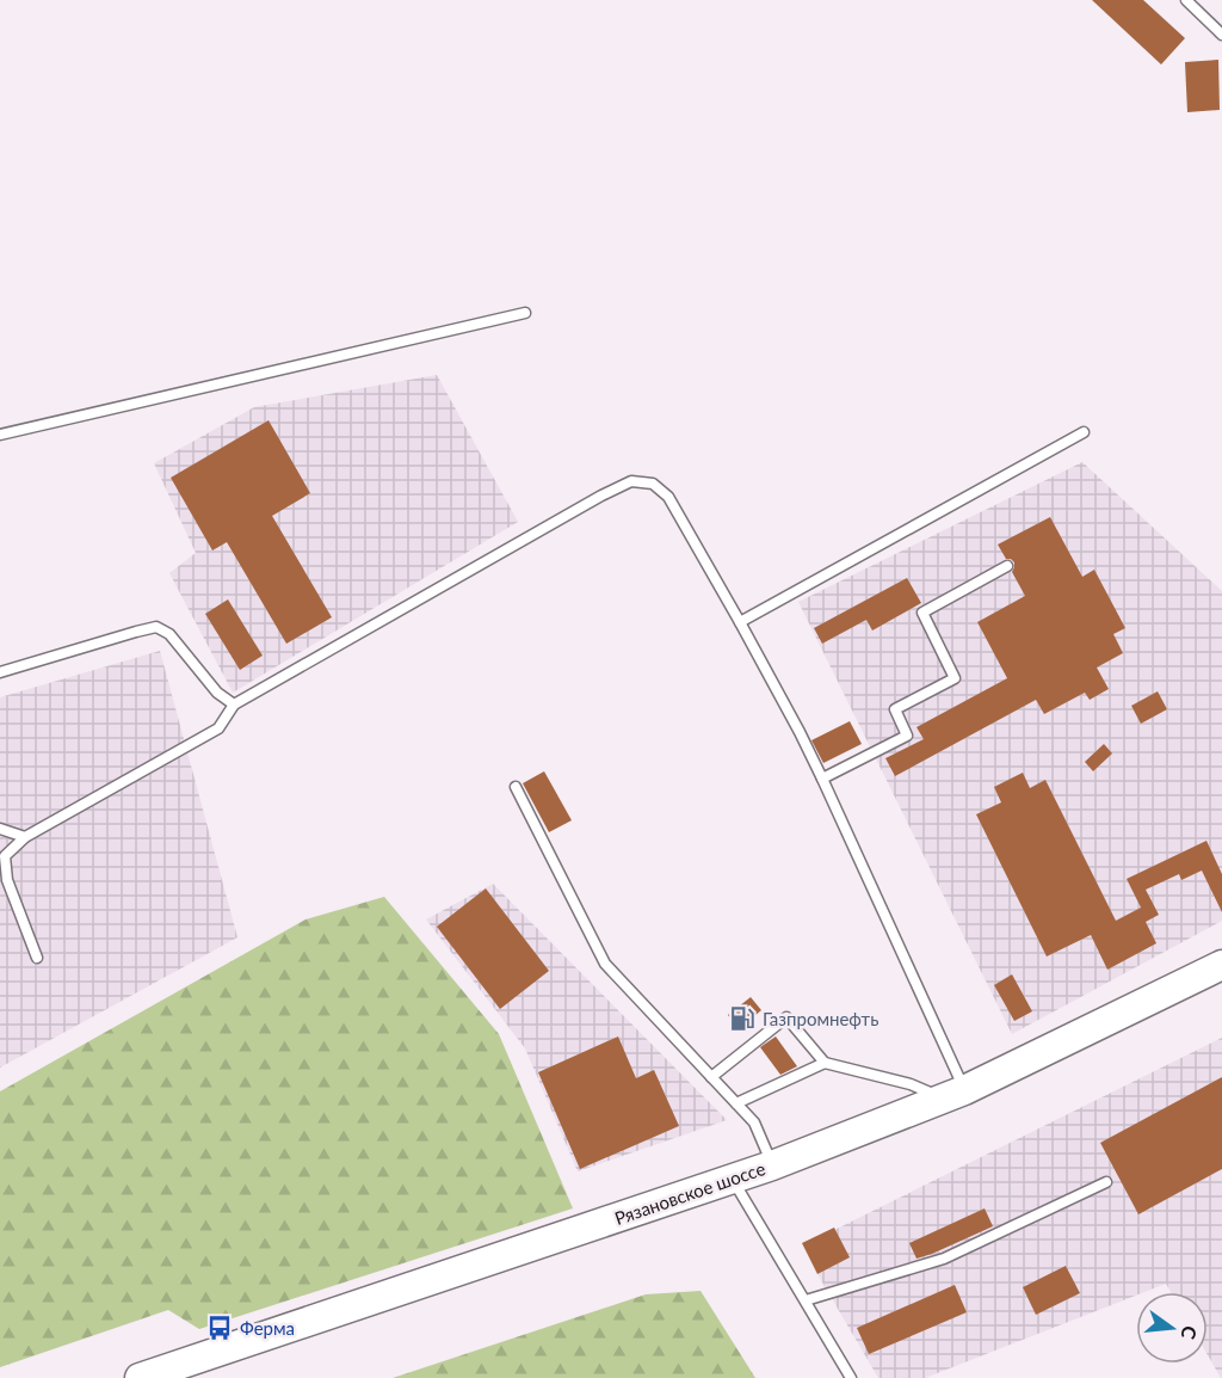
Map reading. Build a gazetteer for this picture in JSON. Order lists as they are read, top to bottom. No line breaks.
{"streets":{"main road":["Рязановское шоссе"]},"places":{"fuel station":["Газпромнефть"],"bus stop":["Ферма"]},"north":"right"}
